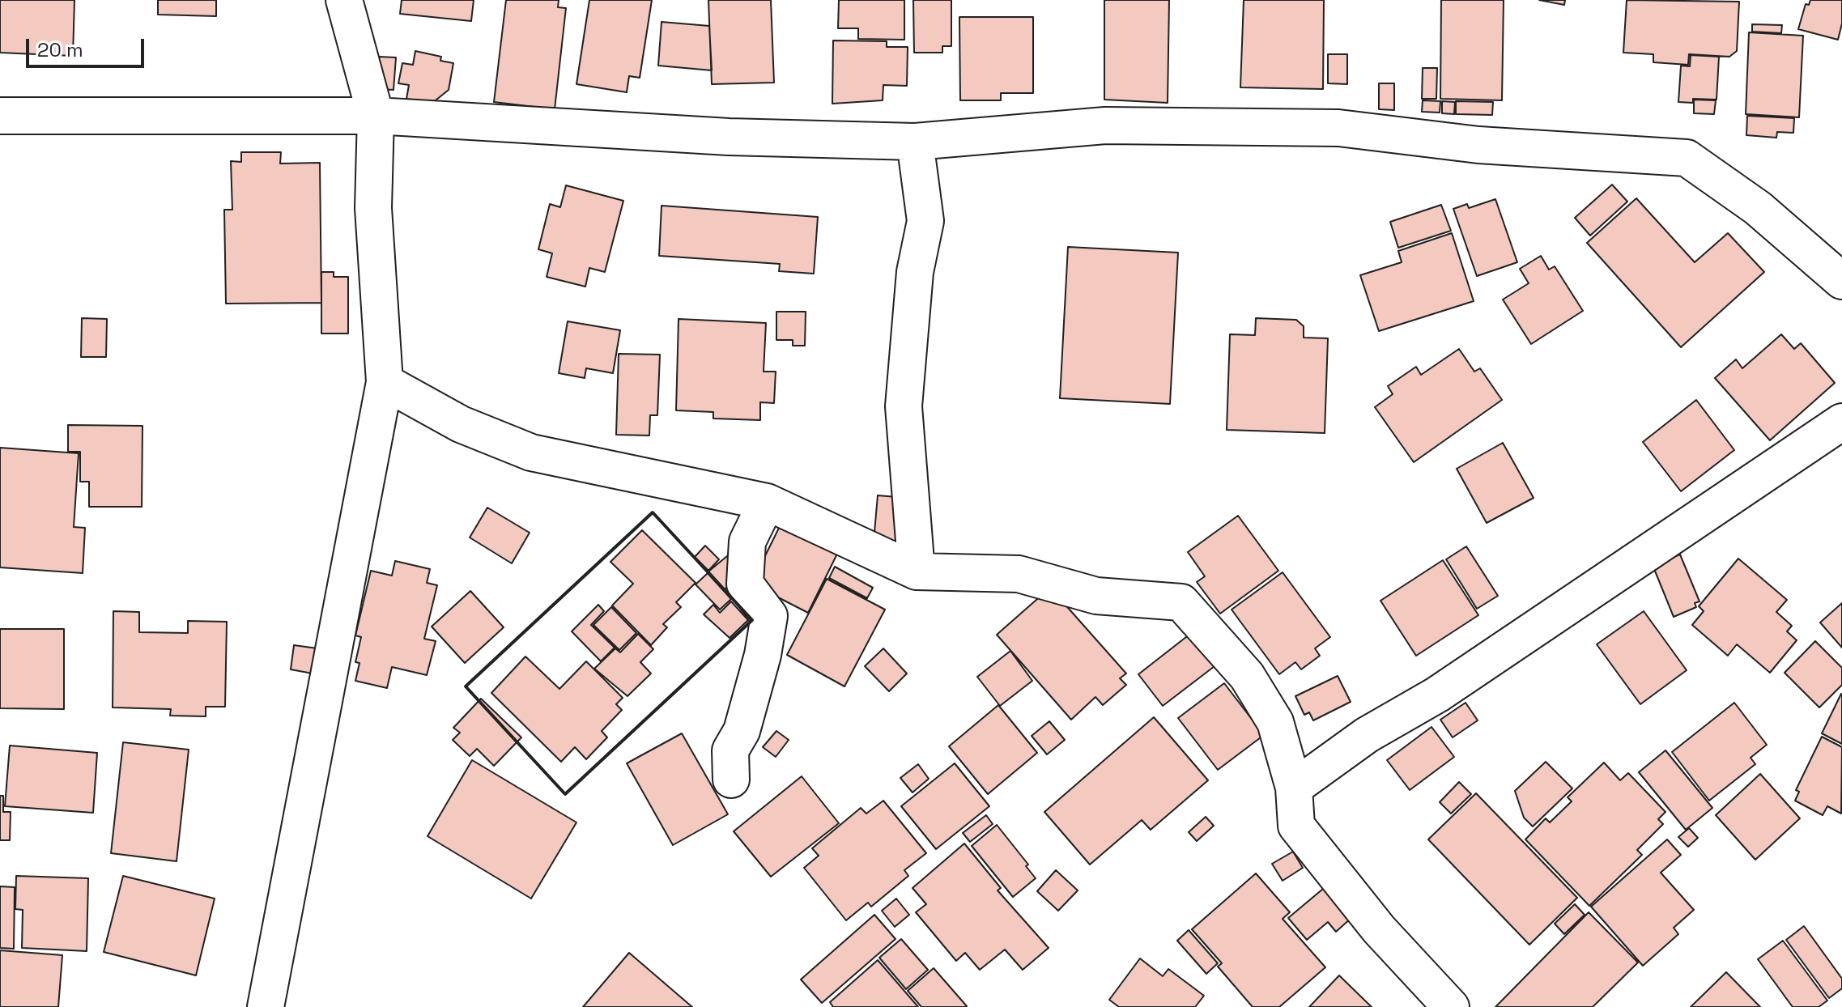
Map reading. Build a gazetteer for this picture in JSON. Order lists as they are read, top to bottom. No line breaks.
{"scale_bar":"20 m"}
